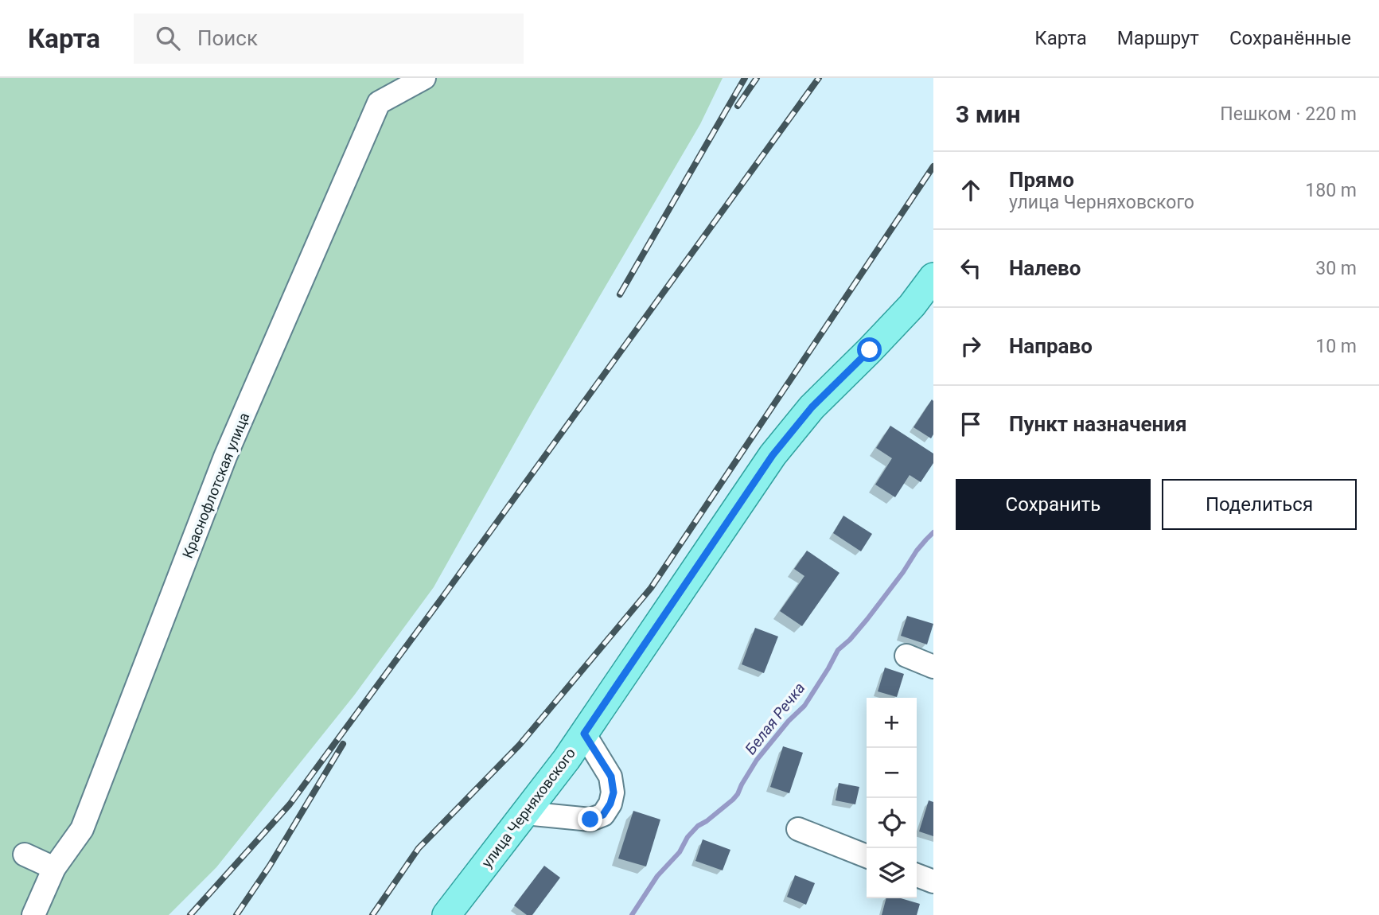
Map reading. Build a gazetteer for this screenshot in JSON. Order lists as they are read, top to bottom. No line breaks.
{"streets":{"main road":["улица Черняховского"],"street":["Краснофлотская улица"]},"water":["Белая Речка"],"page":{"header":"Карта","search":"Поиск","nav":["Карта","Маршрут","Сохранённые"],"heading":["3 мин","Пешком · 220 m"],"list":[["Прямо","улица Черняховского","180 m"],["Налево","30 m"],["Направо","10 m"],"Пункт назначения"],"buttons":["Сохранить","Поделиться"],"map_buttons":["+","−"]}}
